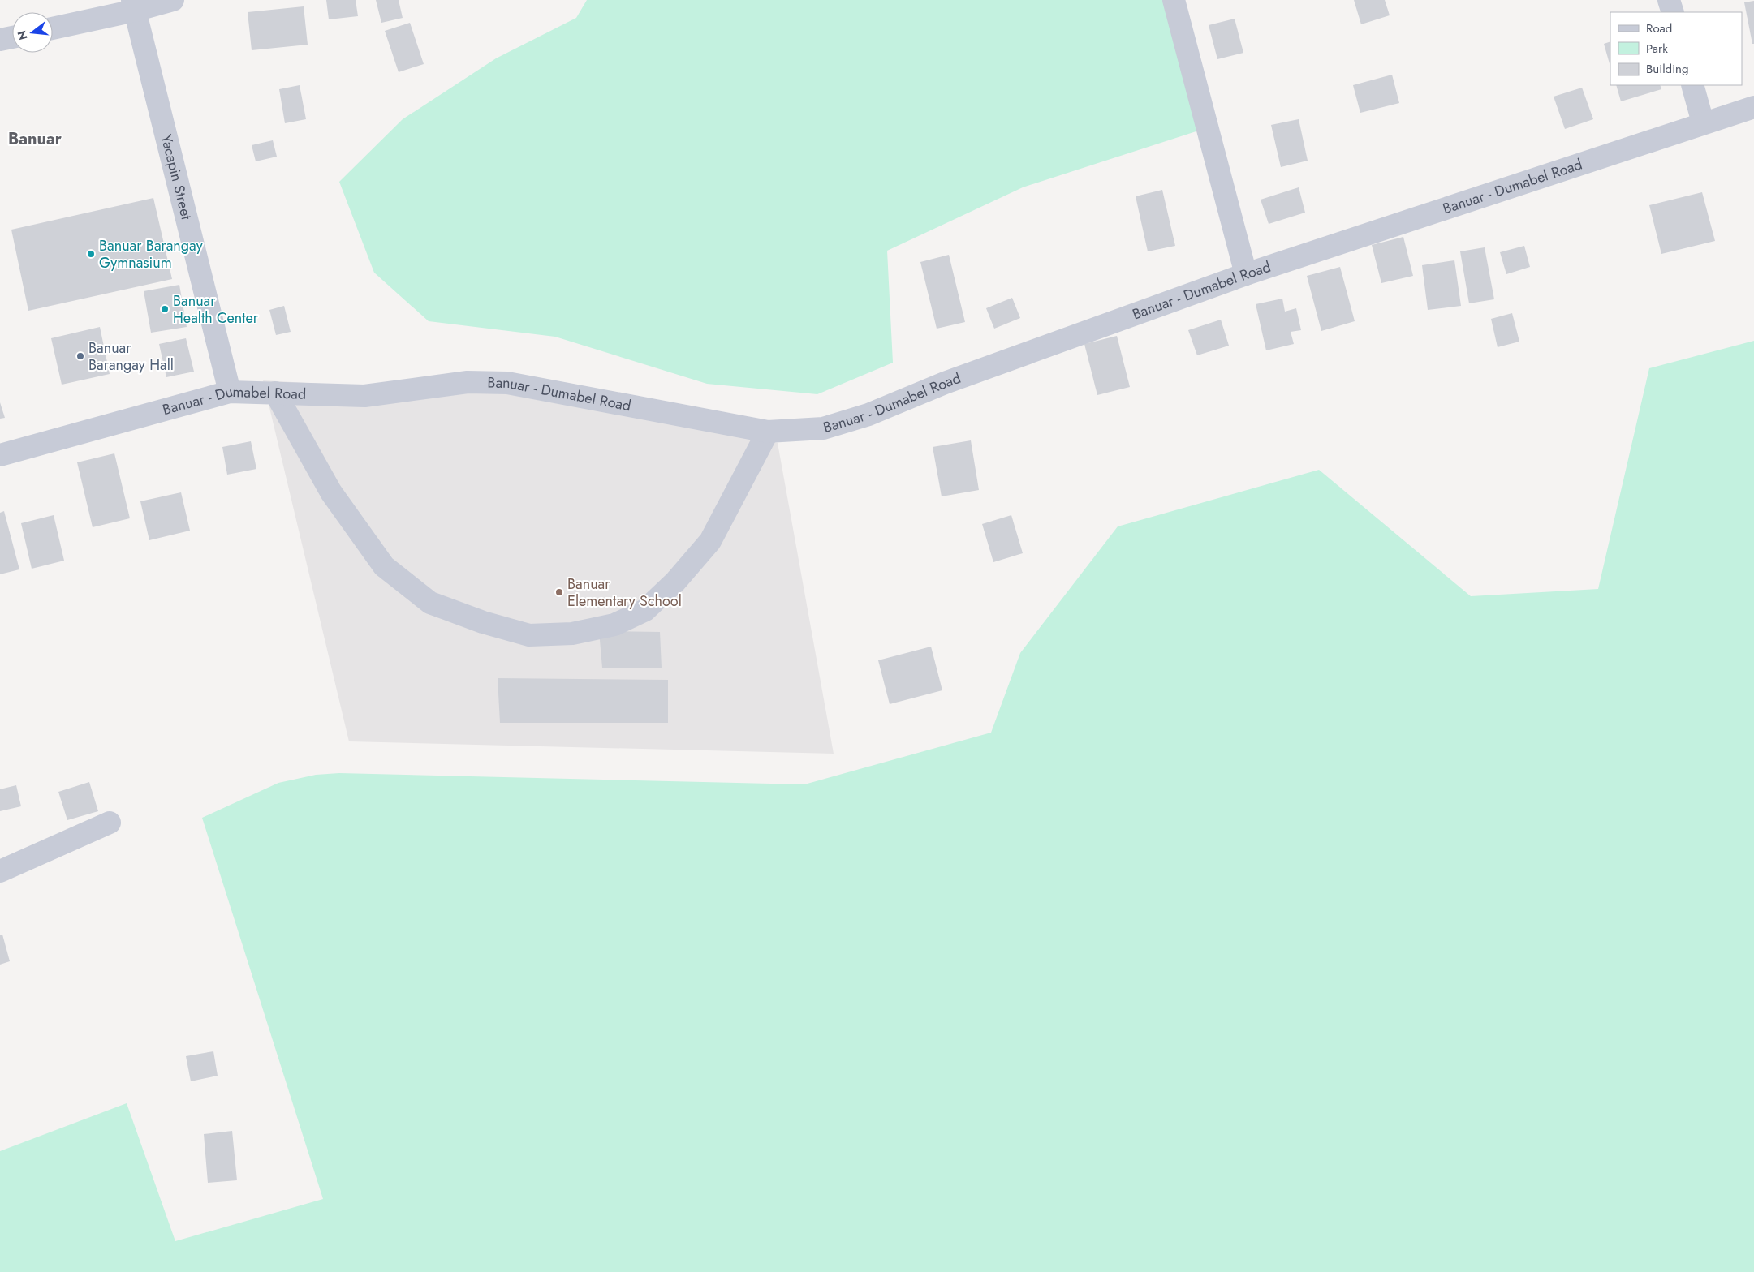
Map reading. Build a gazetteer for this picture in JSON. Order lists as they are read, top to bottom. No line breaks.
{"streets":{"street":["Yacapin Street","Banuar - Dumabel Road"]},"crossings":[["Yacapin Street","Banuar - Dumabel Road"]],"districts":["Banuar"],"places":["Banuar Barangay Gymnasium","Banuar Health Center","Banuar Barangay Hall","Banuar Elementary School"],"legend":["Road","Park","Building"],"north":"left"}
